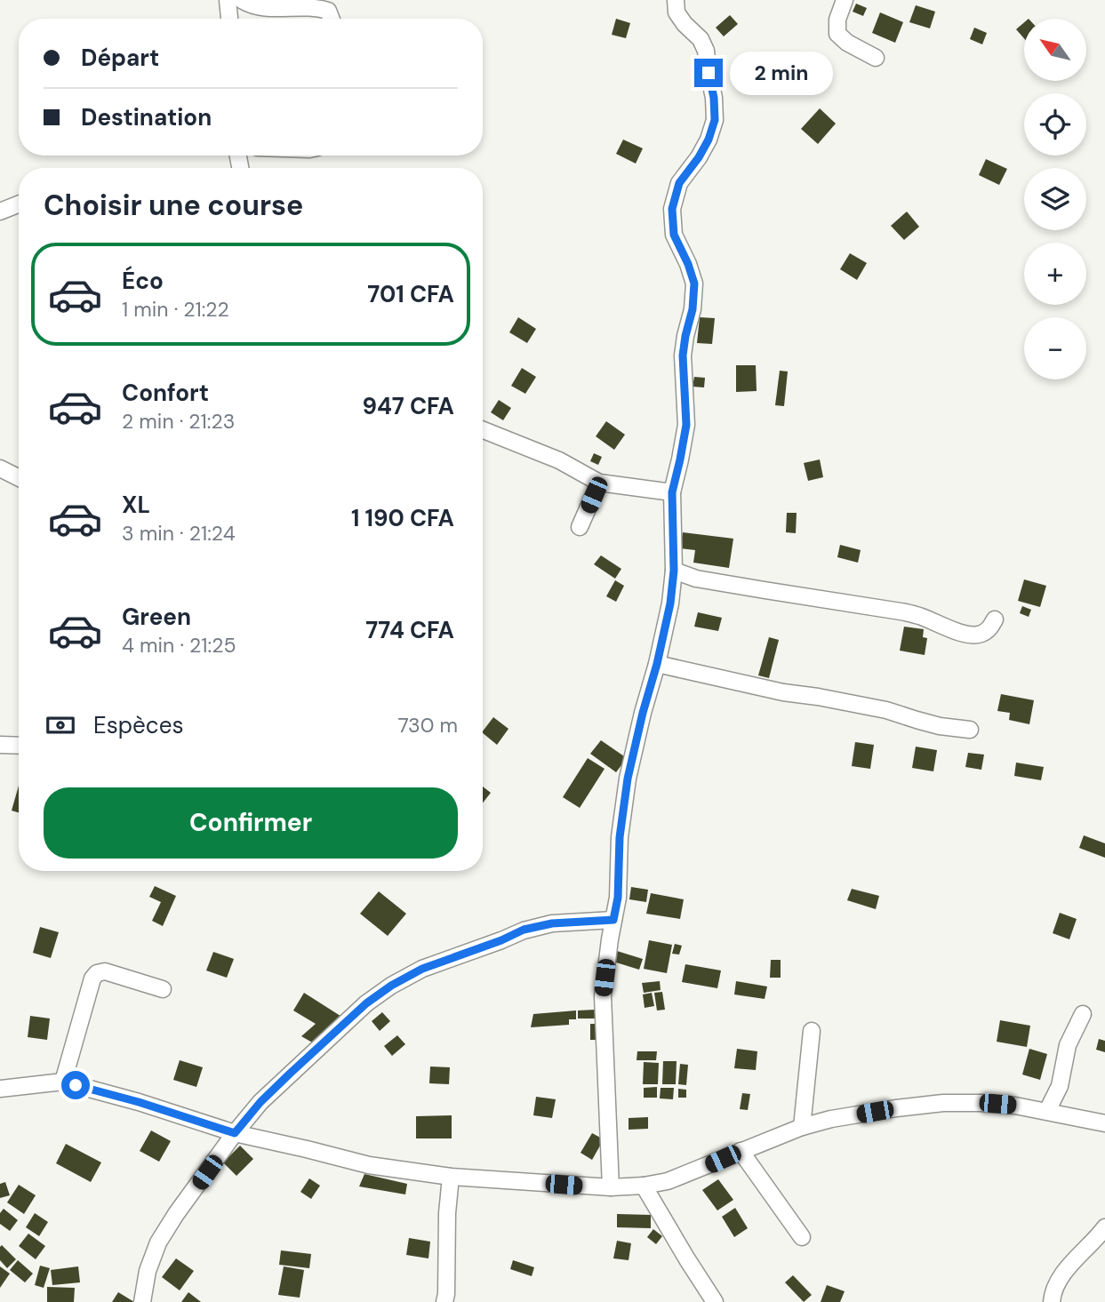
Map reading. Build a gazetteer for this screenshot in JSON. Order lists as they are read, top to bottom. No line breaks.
{"north":"top left","page":{"map_buttons":["+","−"],"banner":["Départ","Destination"],"bubble":"2 min","heading":"Choisir une course","list":[{"name":"Éco","note":"1 min · 21:22","value":"701 CFA"},{"name":"Confort","note":"2 min · 21:23","value":"947 CFA"},{"name":"XL","note":"3 min · 21:24","value":"1 190 CFA"},{"name":"Green","note":"4 min · 21:25","value":"774 CFA"}],"pay":["Espèces","730 m"],"buttons":"Confirmer"}}
